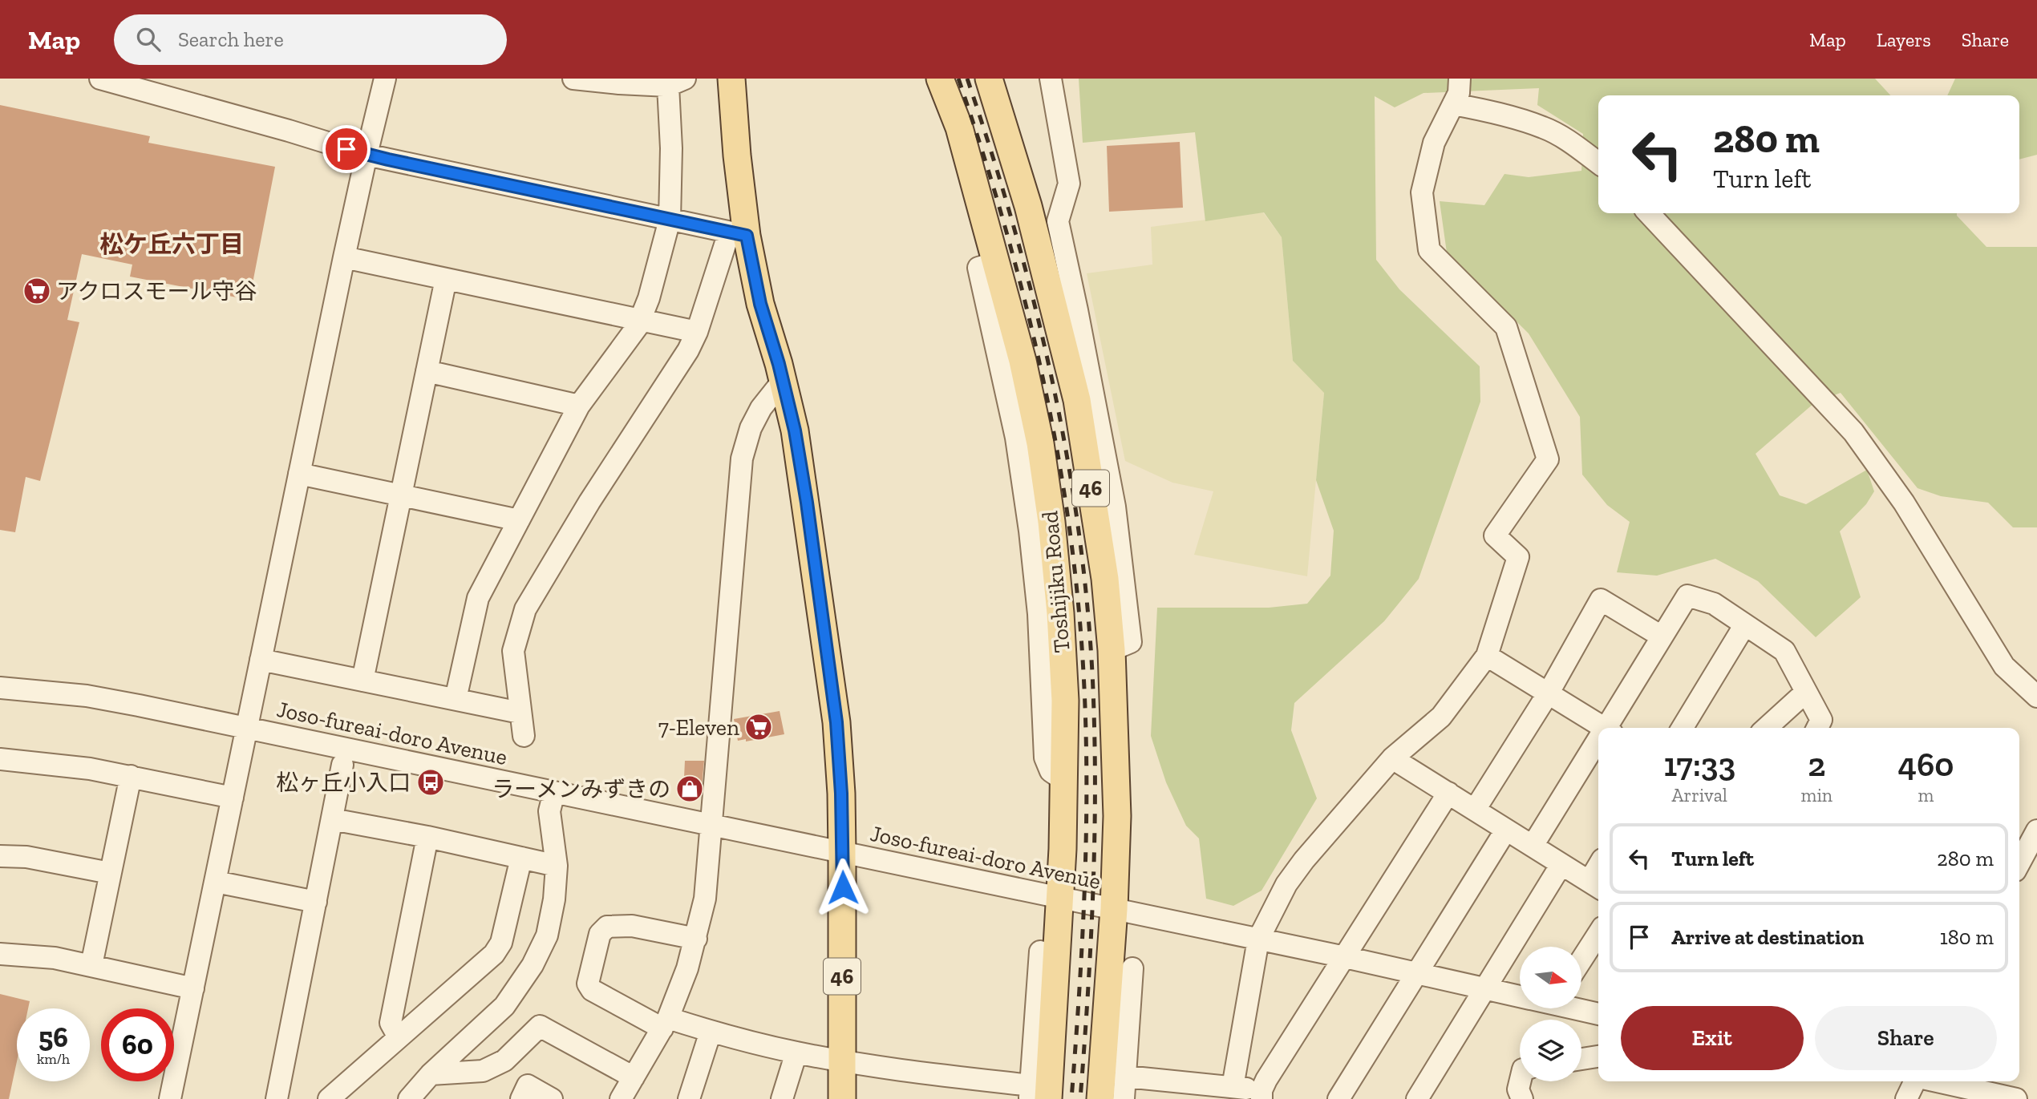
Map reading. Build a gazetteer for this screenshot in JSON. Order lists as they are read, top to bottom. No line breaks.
{"streets":{"main road":["46","Toshijiku Road"],"street":["Joso-fureai-doro Avenue"]},"crossings":[["46","Joso-fureai-doro Avenue"],["Toshijiku Road","Joso-fureai-doro Avenue"]],"districts":["松ケ丘六丁目"],"places":{"supermarket":["アクロスモール守谷","7-Eleven"],"bus stop":["松ヶ丘小入口"],"shop":["ラーメンみずきの"]},"north":"right","page":{"header":"Map","search":"Search here","nav":["Map","Layers","Share"],"turn":["280 m","Turn left"],"eta":["17:33","Arrival","2","min","460","m"],"list":[{"name":"Turn left","value":"280 m"},{"name":"Arrive at destination","value":"180 m"}],"buttons":["Exit","Share"],"speed":"56 km/h","limit":"60"}}
